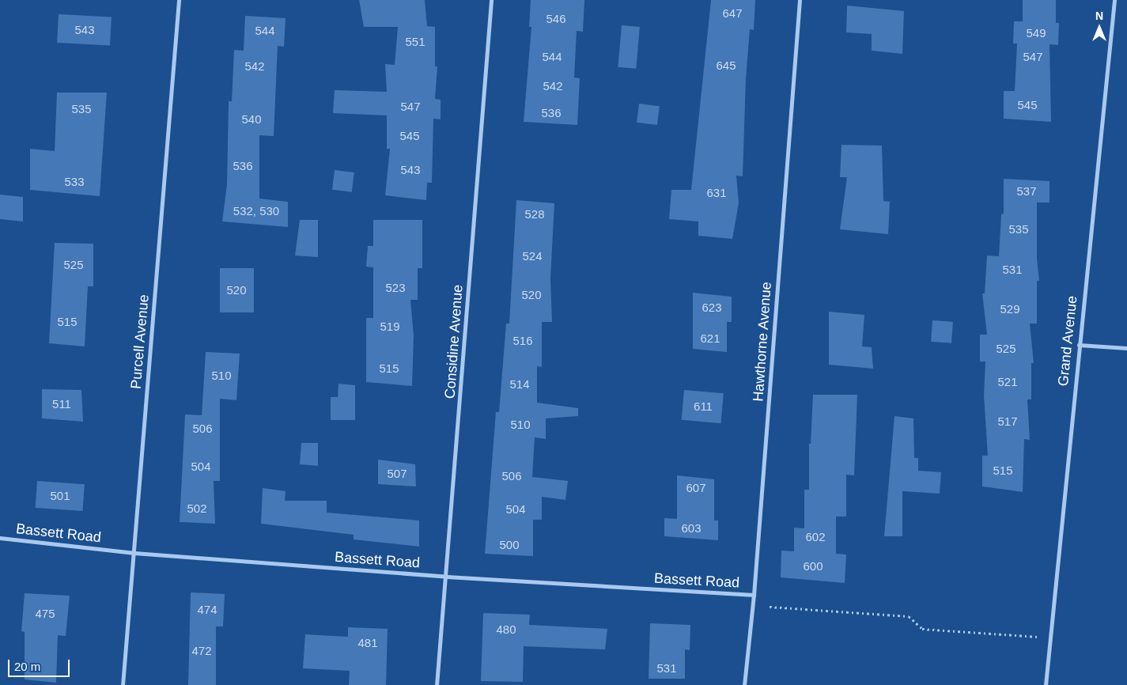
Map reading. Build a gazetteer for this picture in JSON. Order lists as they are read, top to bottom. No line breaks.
{"streets":{"street":["Grand Avenue","Purcell Avenue","Considine Avenue","Hawthorne Avenue","Bassett Road"]},"crossings":[["Purcell Avenue","Bassett Road"],["Considine Avenue","Bassett Road"],["Hawthorne Avenue","Bassett Road"]],"house_numbers":["647","546","543","544","549","551","544","547","645","542","542","545","547","535","536","540","545","536","543","533","537","631","532, 530","528","535","524","525","531","523","520","520","623","529","515","519","621","516","525","515","510","521","514","511","611","517","510","506","504","515","507","506","607","501","502","504","603","602","500","600","474","475","480","481","472","531"],"scale_bar":"20 m","north":"top"}
